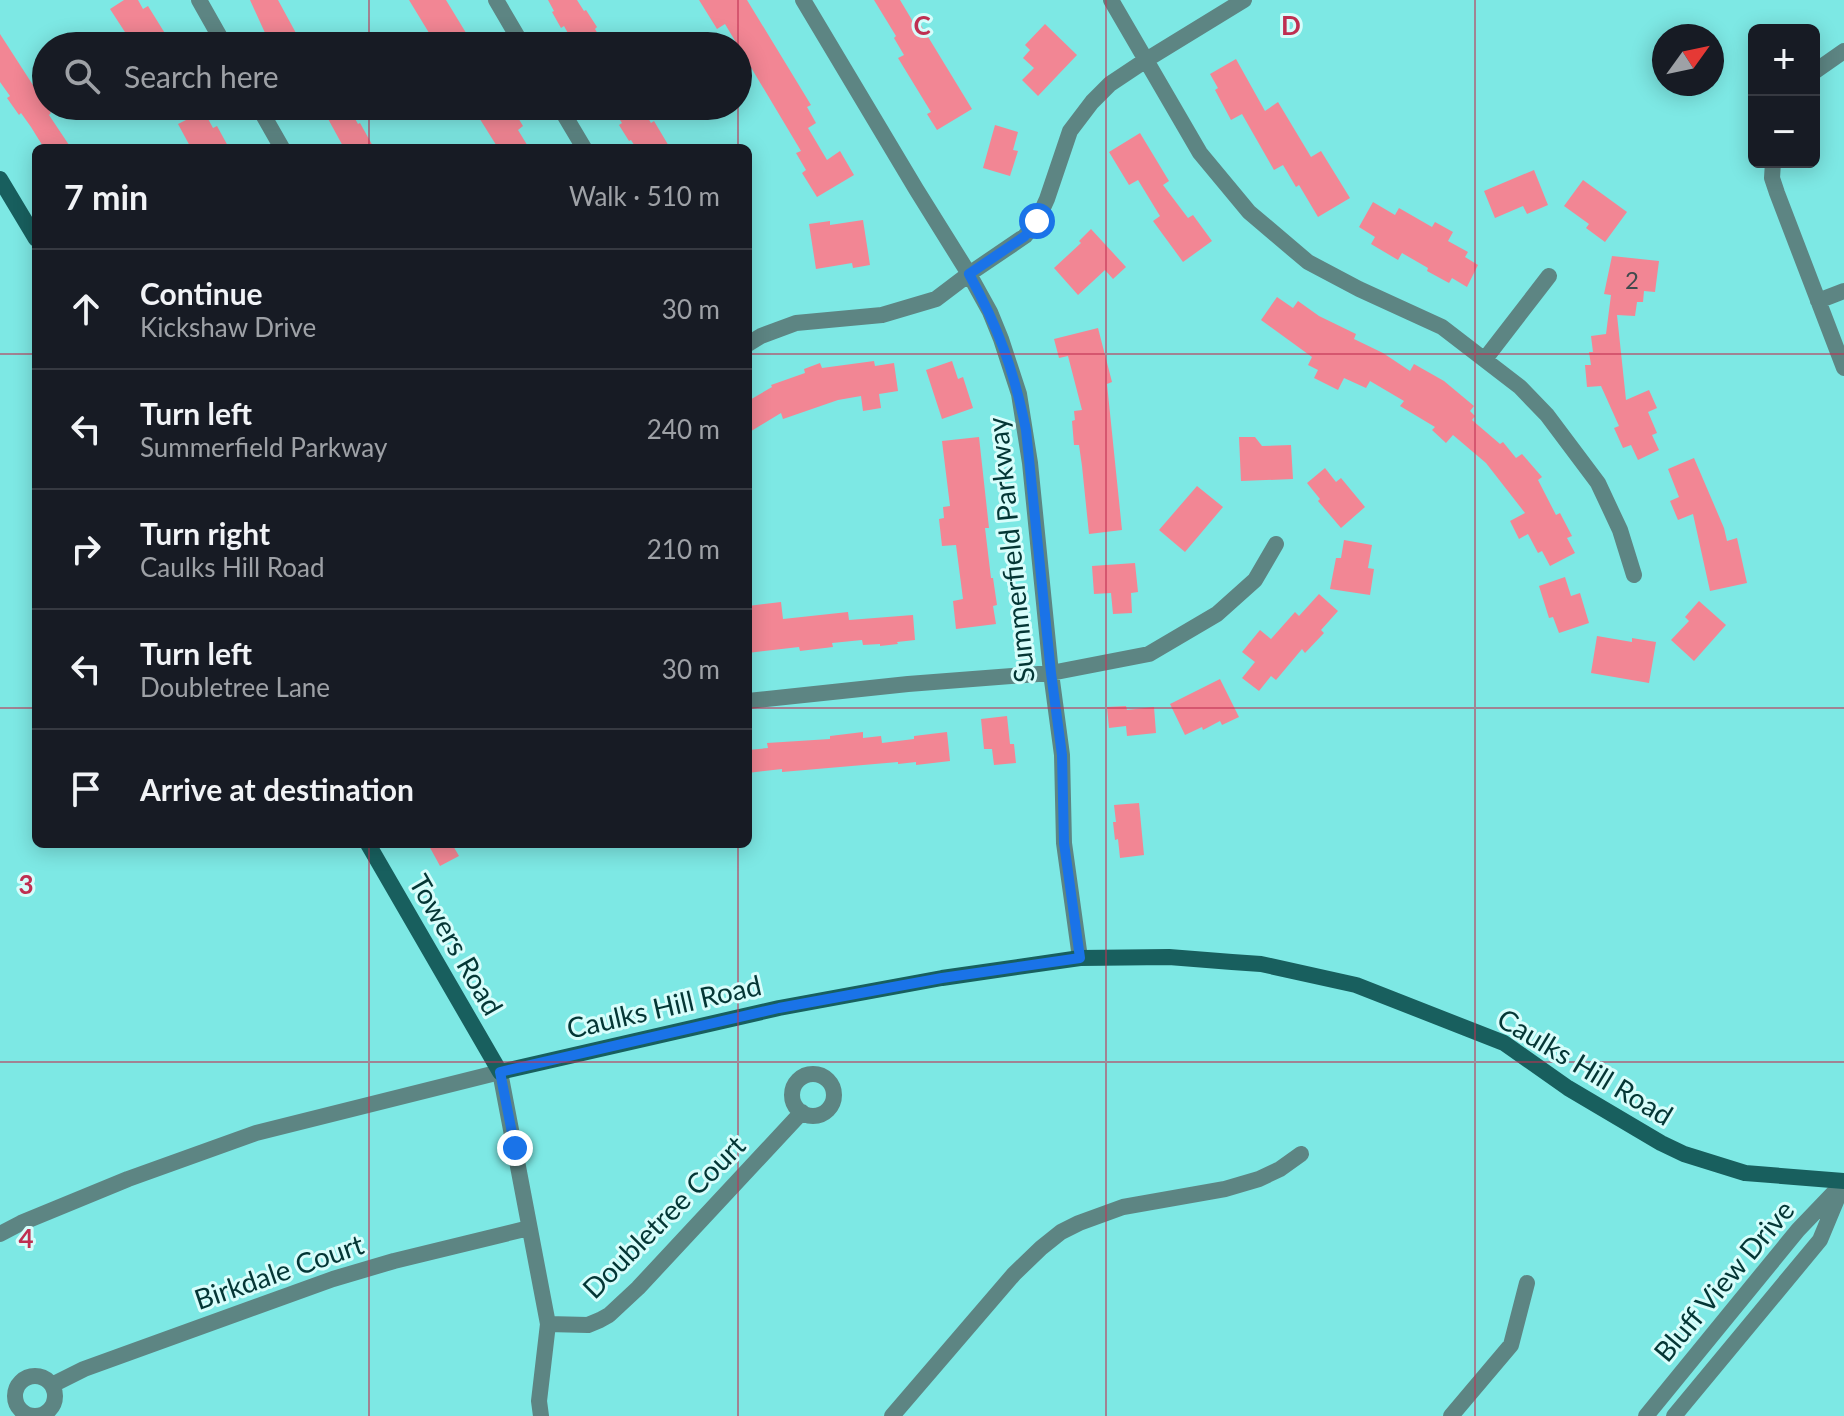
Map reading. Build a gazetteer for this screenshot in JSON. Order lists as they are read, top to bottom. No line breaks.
{"streets":{"main road":["Towers Road","Caulks Hill Road"],"street":["Summerfield Parkway","Doubletree Court","Birkdale Court","Bluff View Drive"]},"crossings":[["Summerfield Parkway","Caulks Hill Road"],["Towers Road","Caulks Hill Road"],["Caulks Hill Road","Bluff View Drive"]],"house_numbers":["2"],"north":"top right","page":{"map_buttons":["+","−"],"search":"Search here","heading":["7 min","Walk · 510 m"],"list":[["Continue","Kickshaw Drive","30 m"],["Turn left","Summerfield Parkway","240 m"],["Turn right","Caulks Hill Road","210 m"],["Turn left","Doubletree Lane","30 m"],"Arrive at destination"]},"grid":{"columns":["C","D"],"rows":["3","4"]}}
